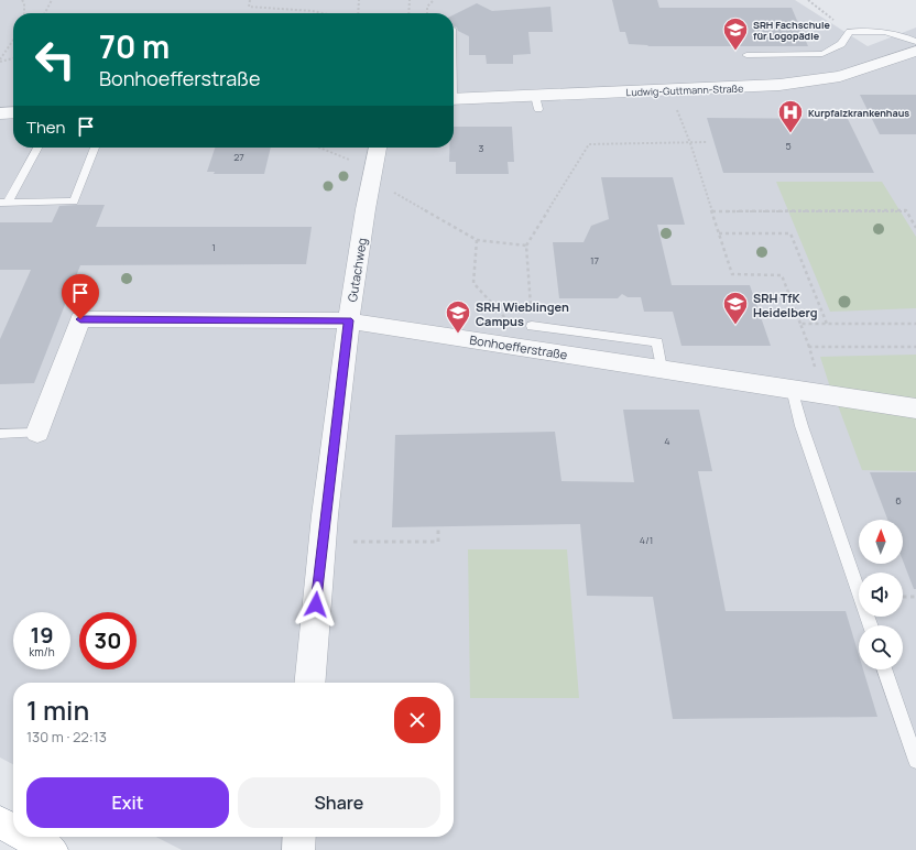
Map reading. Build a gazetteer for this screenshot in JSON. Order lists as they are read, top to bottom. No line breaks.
{"streets":{"street":["Ludwig-Guttmann-Straße","Gutachweg","Bonhoefferstraße"]},"crossings":[["Gutachweg","Bonhoefferstraße"]],"places":{"school or university":["SRH Fachschule für Logopädie","SRH TfK Heidelberg","SRH Wieblingen Campus"],"hospital":["Kurpfalzkrankenhaus"]},"house_numbers":["5","3","27","1","17","4","6","4/1"],"north":"top","page":{"turn":["70 m","Bonhoefferstraße"],"then":"Then","speed":"19 km/h","limit":"30","heading":["1 min","130 m · 22:13"],"buttons":["Exit","Share"]}}
